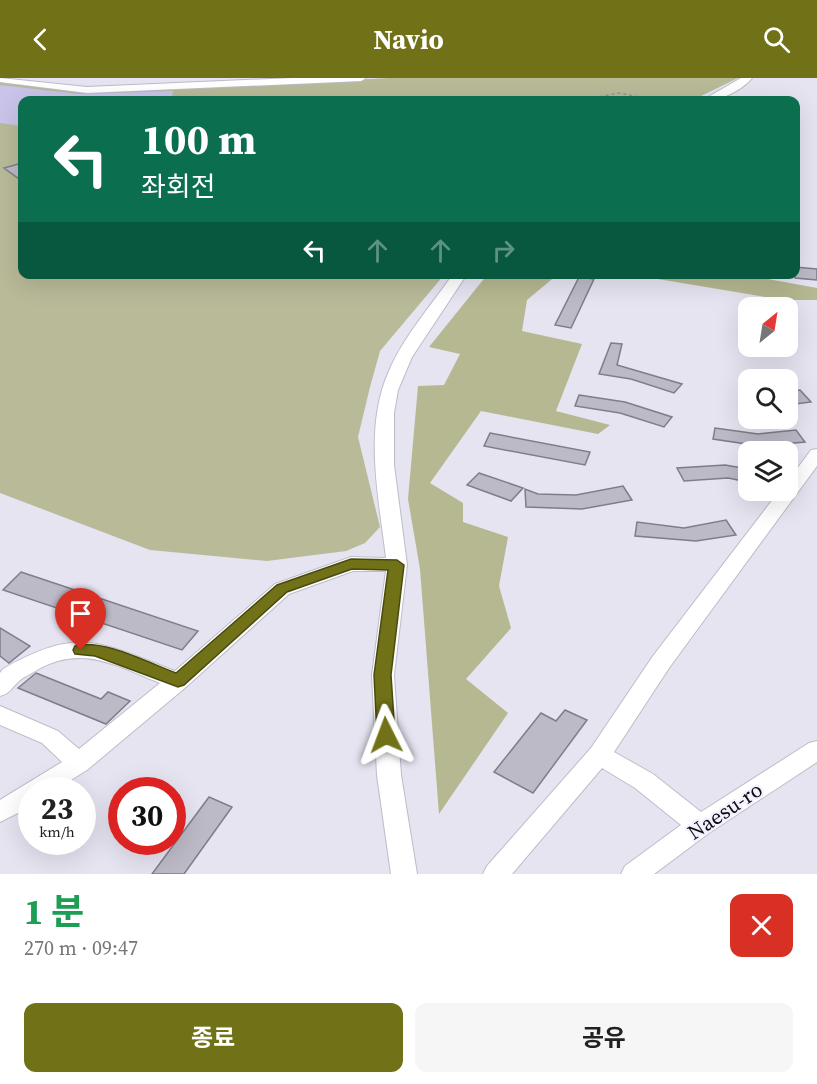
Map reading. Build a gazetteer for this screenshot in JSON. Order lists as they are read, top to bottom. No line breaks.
{"streets":{"street":["Naesu-ro"]},"north":"top right","page":{"header":"Navio","turn":["100 m","좌회전"],"speed":"23 km/h","limit":"30","heading":["1 분","270 m · 09:47"],"buttons":["종료","공유"]}}
